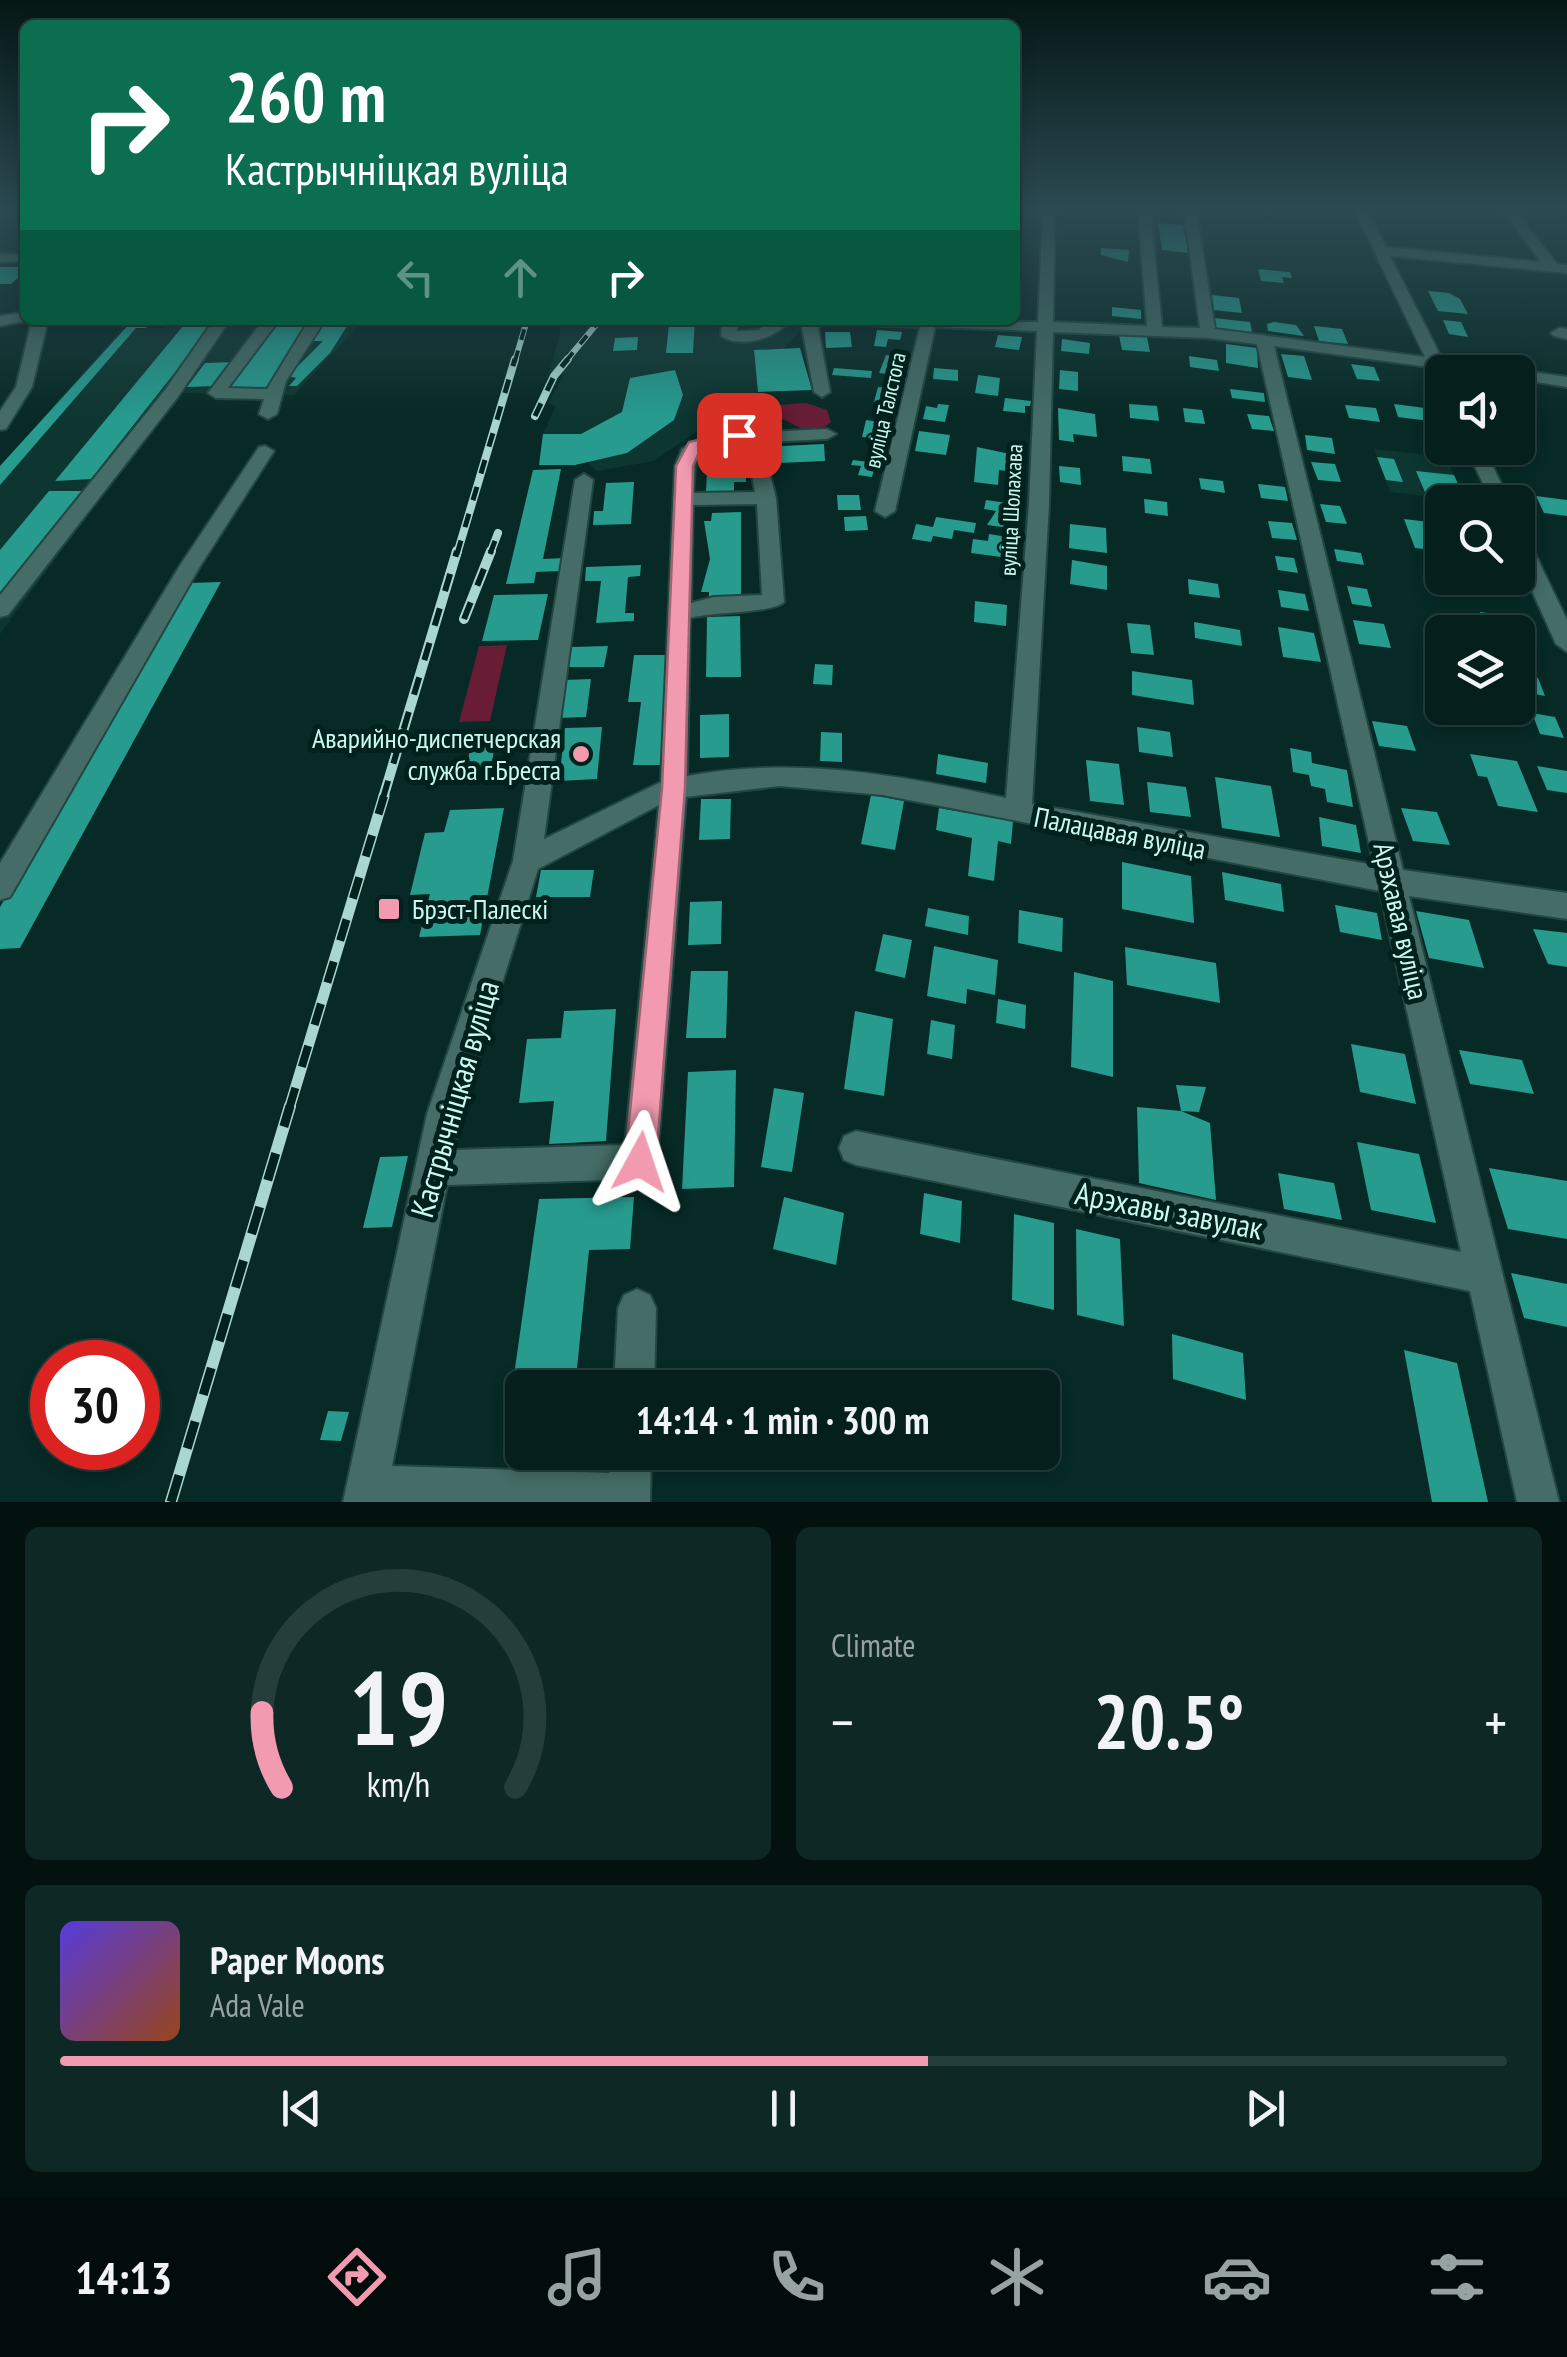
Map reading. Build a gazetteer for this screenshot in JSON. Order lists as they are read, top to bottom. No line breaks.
{"streets":{"street":["вуліца Талстога","вуліца Шолахава","Палацавая вуліца","Арэхавая вуліца","Кастрычніцкая вуліца","Арэхавы завулак"]},"crossings":[["вуліца Шолахава","Палацавая вуліца"],["Палацавая вуліца","Арэхавая вуліца"],["Арэхавая вуліца","Арэхавы завулак"]],"places":{"other":["Аварийно-диспетчерская служба г.Бреста"],"transit":["Брэст-Палескі"]},"page":{"turn":["260 m","Кастрычніцкая вуліца"],"limit":"30","trip":"14:14 · 1 min · 300 m","tile":"Climate","heat":["−","20.5°","+"],"song":["Paper Moons","Ada Vale"],"tabs":"14:13","gauge":["19","km/h"]}}
